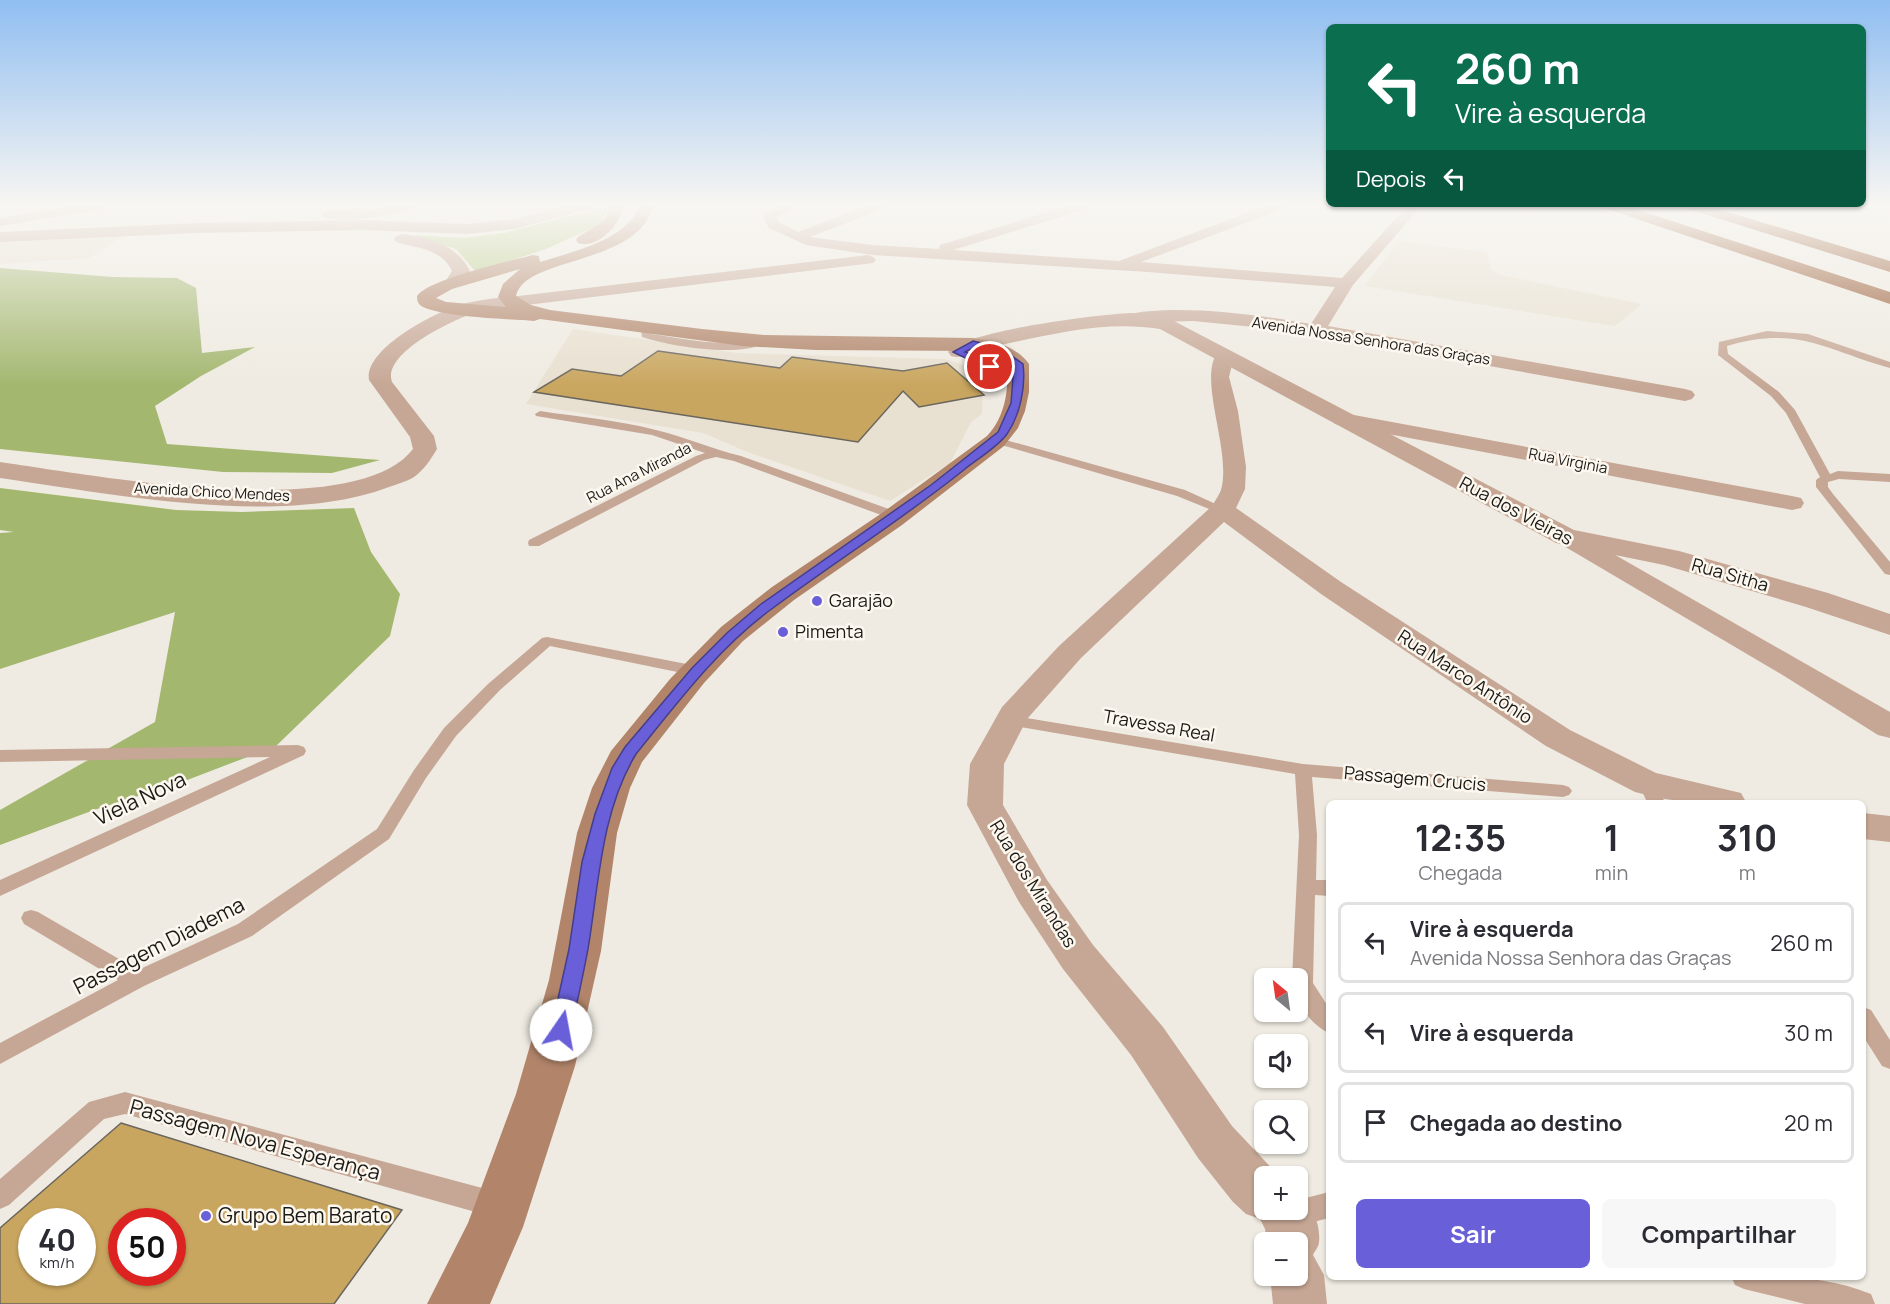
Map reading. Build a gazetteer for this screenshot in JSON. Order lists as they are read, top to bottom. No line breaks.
{"streets":{"main road":["Avenida Nossa Senhora das Graças"],"street":["Rua Virginia","Avenida Chico Mendes","Rua dos Vieiras","Rua Sitha","Rua Marco Antônio","Rua dos Mirandas"],"lane":["Rua Ana Miranda","Travessa Real","Passagem Crucis","Viela Nova","Passagem Diadema","Passagem Nova Esperança"]},"crossings":[["Avenida Nossa Senhora das Graças","Avenida Chico Mendes"],["Avenida Nossa Senhora das Graças","Rua dos Vieiras"],["Rua Virginia","Rua dos Vieiras"],["Rua dos Vieiras","Rua Sitha"],["Rua dos Vieiras","Rua dos Mirandas"],["Rua Marco Antônio","Rua dos Mirandas"],["Travessa Real","Passagem Crucis"],["Travessa Real","Rua dos Mirandas"]],"places":["Garajão","Pimenta","Grupo Bem Barato"],"north":"top left","page":{"turn":["260 m","Vire à esquerda"],"then":"Depois","eta":["12:35","Chegada","1","min","310","m"],"list":[{"name":"Vire à esquerda","note":"Avenida Nossa Senhora das Graças","value":"260 m"},{"name":"Vire à esquerda","value":"30 m"},{"name":"Chegada ao destino","value":"20 m"}],"map_buttons":["+","−"],"buttons":["Sair","Compartilhar"],"speed":"40 km/h","limit":"50"}}
